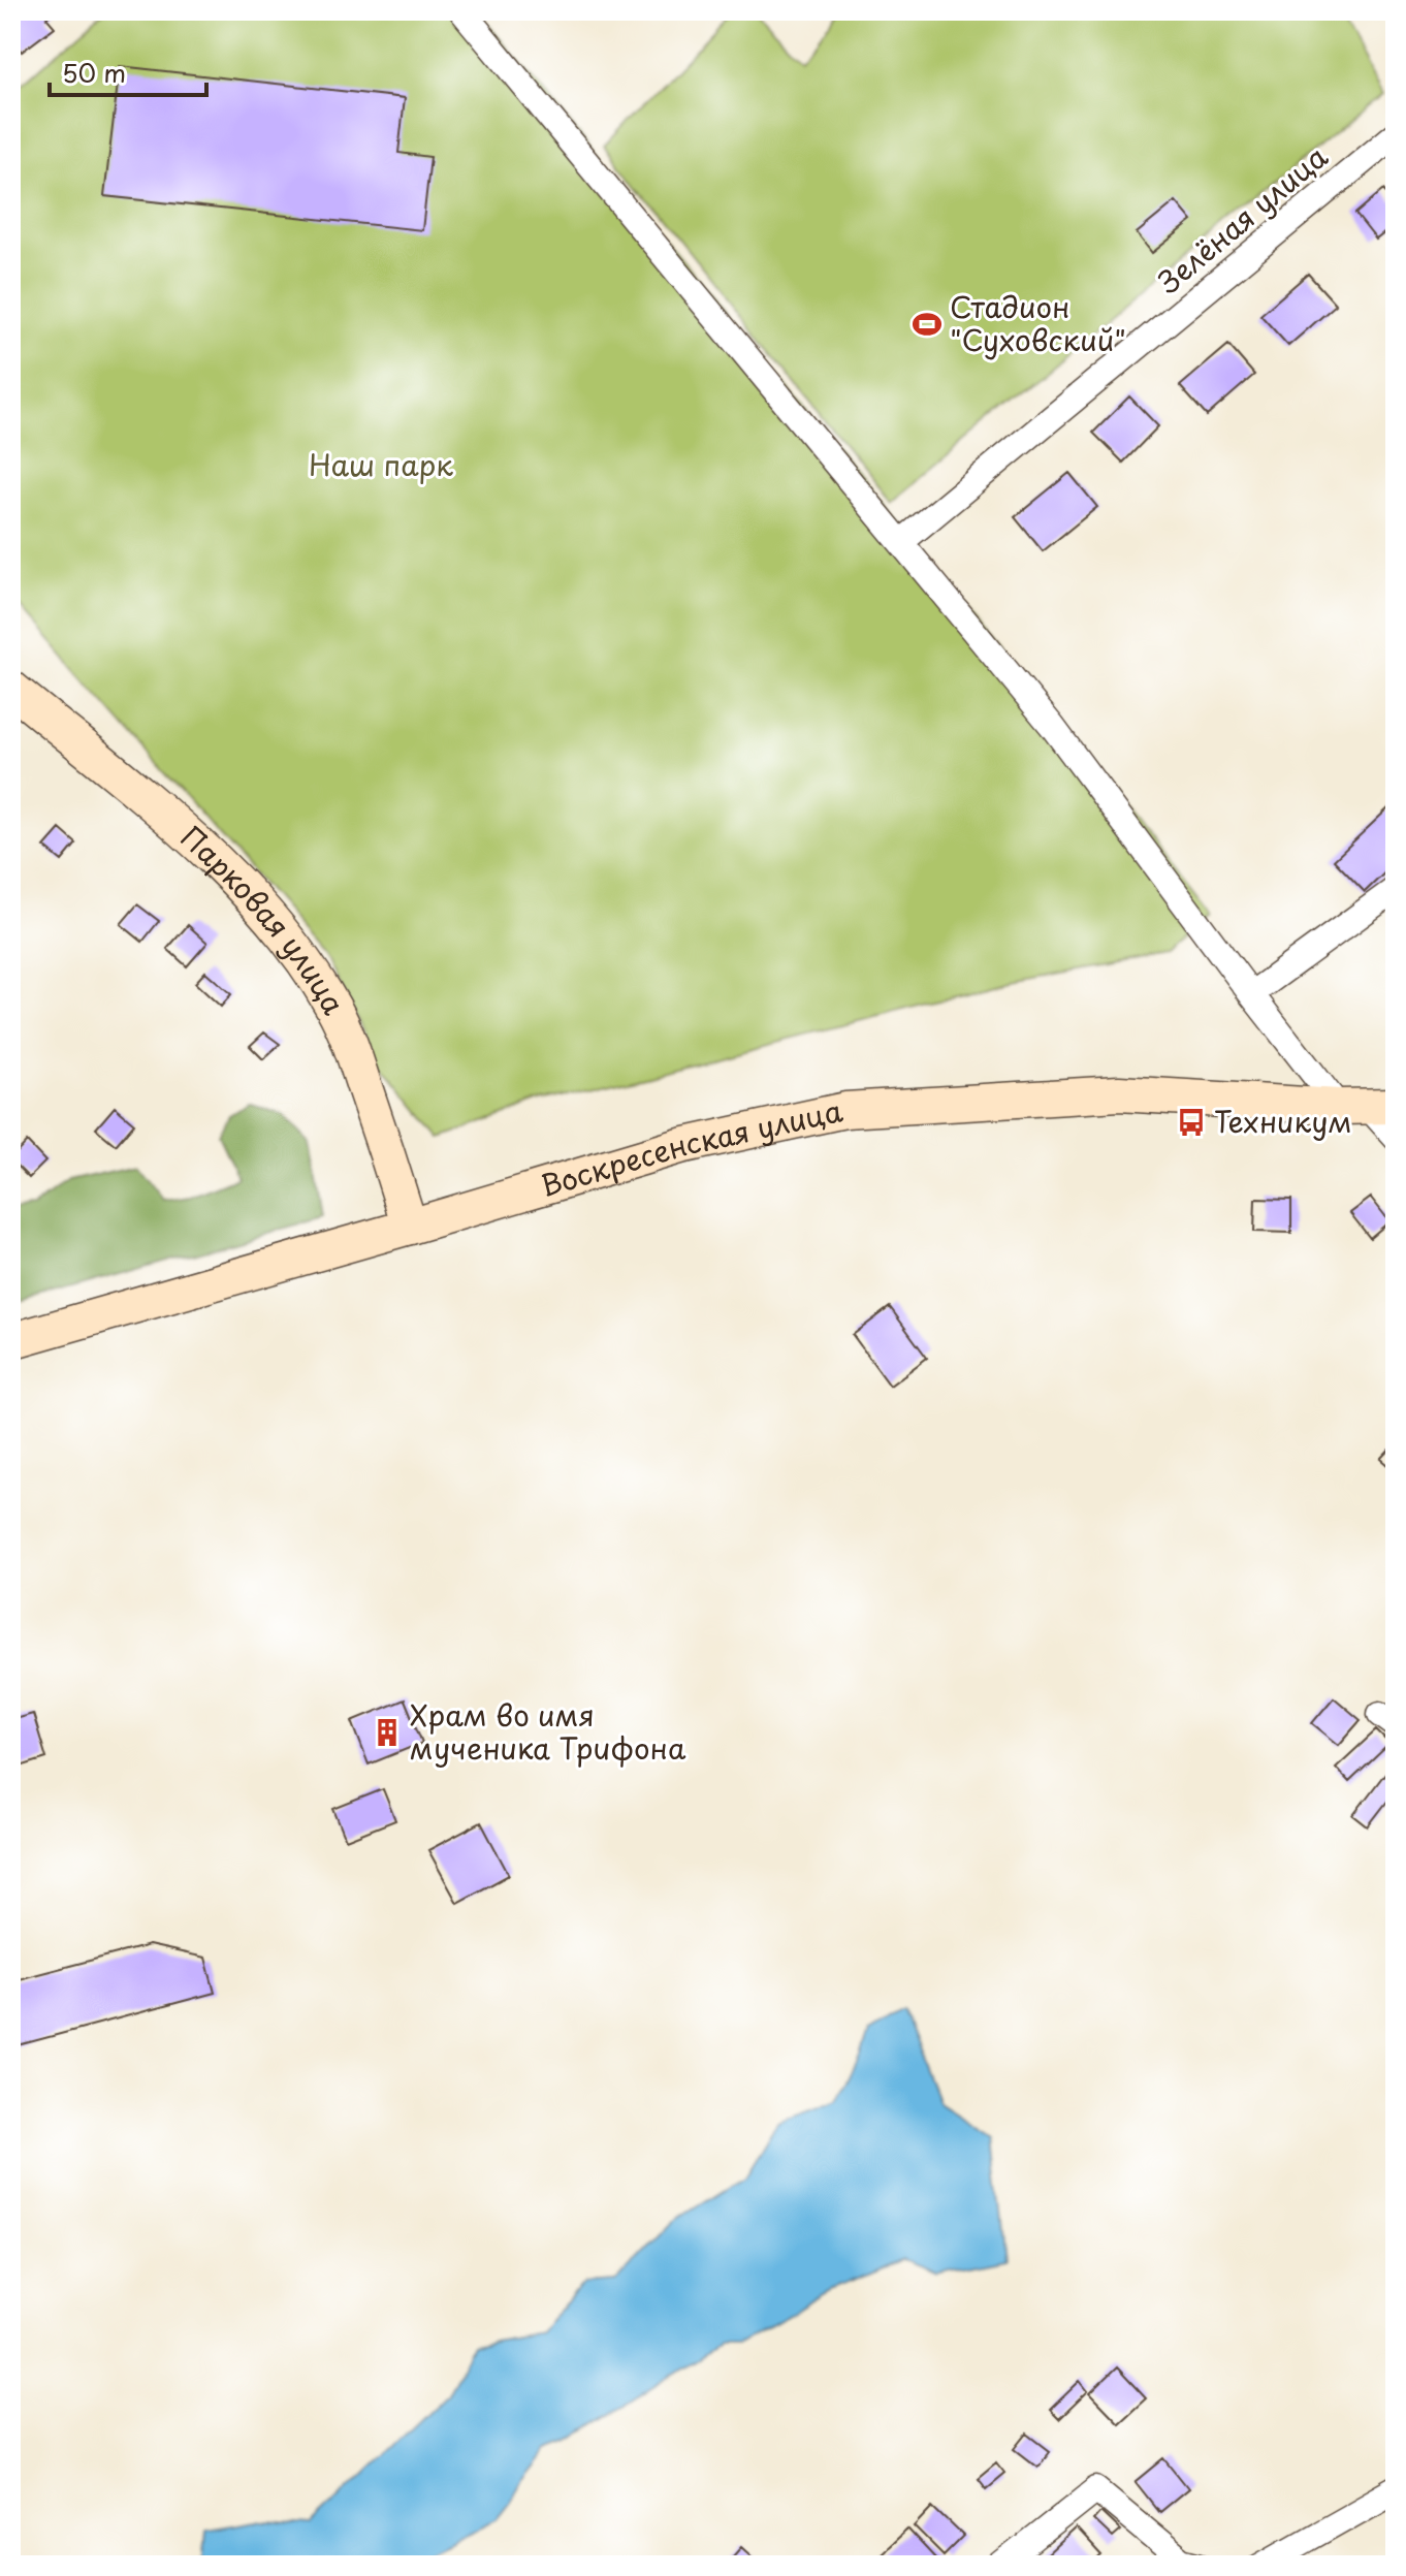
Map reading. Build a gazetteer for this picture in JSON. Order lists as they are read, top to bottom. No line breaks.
{"streets":{"street":["Зелёная улица","Парковая улица","Воскресенская улица"]},"crossings":[["Парковая улица","Воскресенская улица"]],"parks":["Наш парк"],"places":{"sports":["Стадион \"Суховский\""],"bus stop":["Техникум"],"building":["Храм во имя мученика Трифона"]},"scale_bar":"50 m"}
